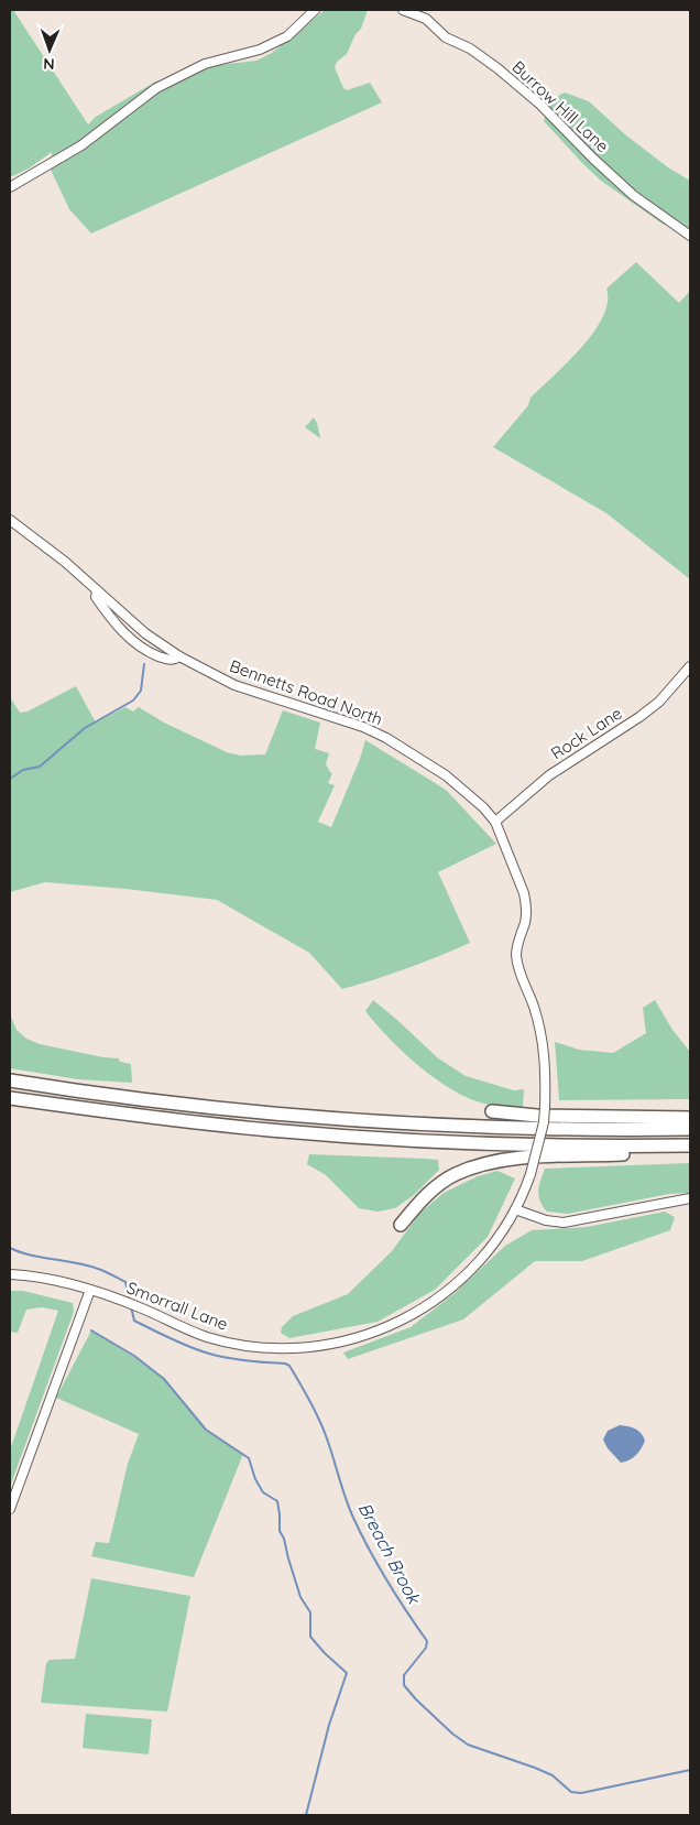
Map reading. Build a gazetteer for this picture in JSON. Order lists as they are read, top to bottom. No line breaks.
{"streets":{"street":["Burrow Hill Lane","Bennetts Road North","Rock Lane","Smorrall Lane"]},"crossings":[["Bennetts Road North","Rock Lane"],["Bennetts Road North","Smorrall Lane"]],"water":["Breach Brook"],"north":"bottom"}
